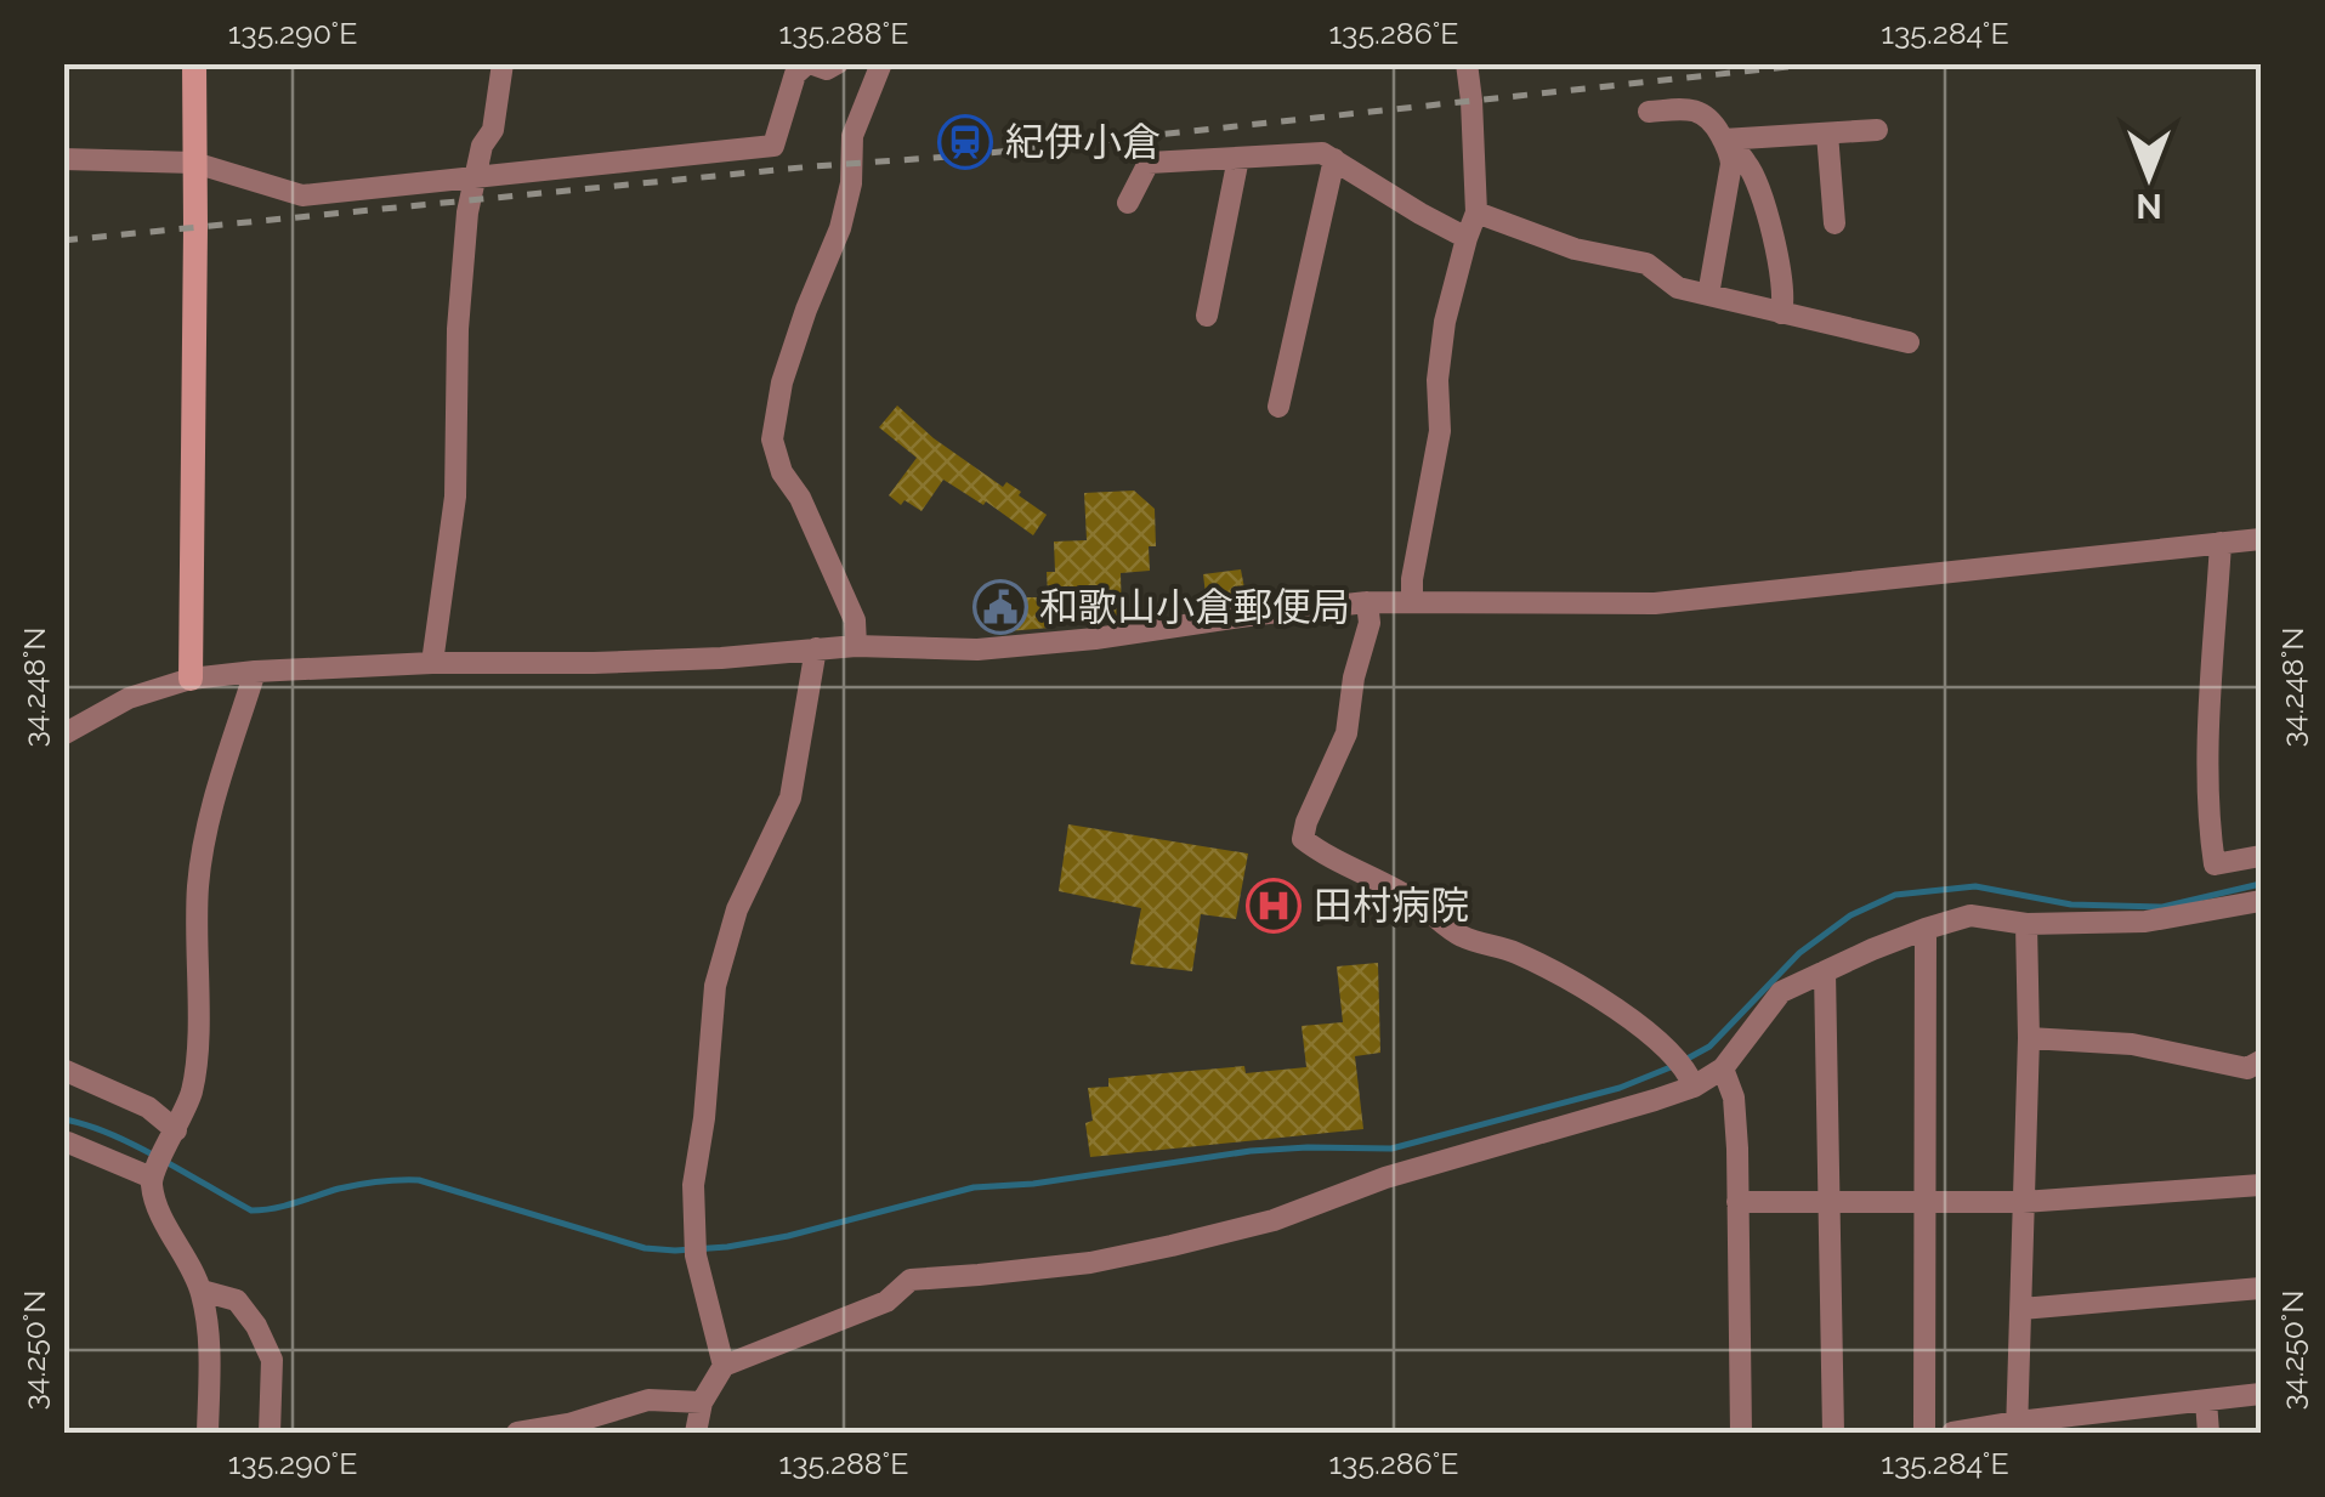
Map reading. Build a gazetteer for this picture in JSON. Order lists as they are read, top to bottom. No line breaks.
{"places":{"station":["紀伊小倉"],"public building":["和歌山小倉郵便局"],"hospital":["田村病院"]},"north":"bottom","coordinates":["135.290°E","135.288°E","135.286°E","135.284°E","34.248°N","34.250°N"]}
